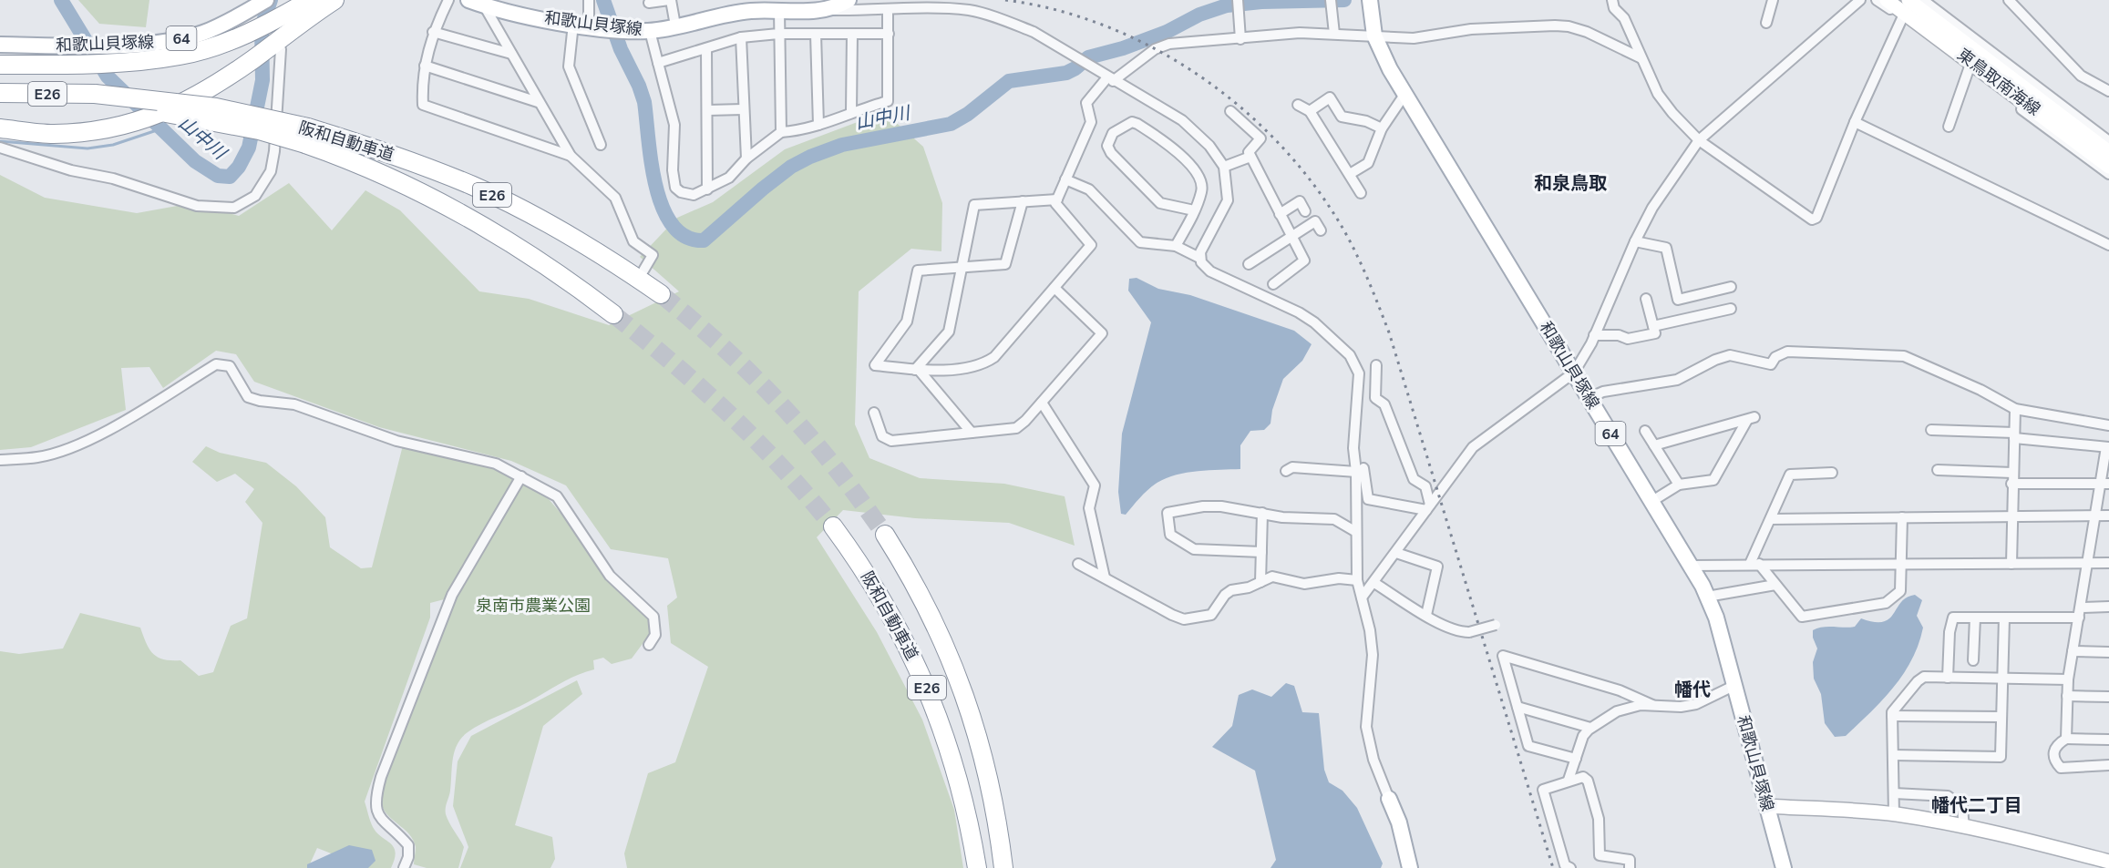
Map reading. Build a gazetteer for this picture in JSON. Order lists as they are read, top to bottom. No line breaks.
{"streets":{"highway":["E26","阪和自動車道"],"main road":["和歌山貝塚線","64","東鳥取南海線"]},"districts":["和泉鳥取","幡代","幡代二丁目"],"water":["山中川"],"parks":["泉南市農業公園"]}
